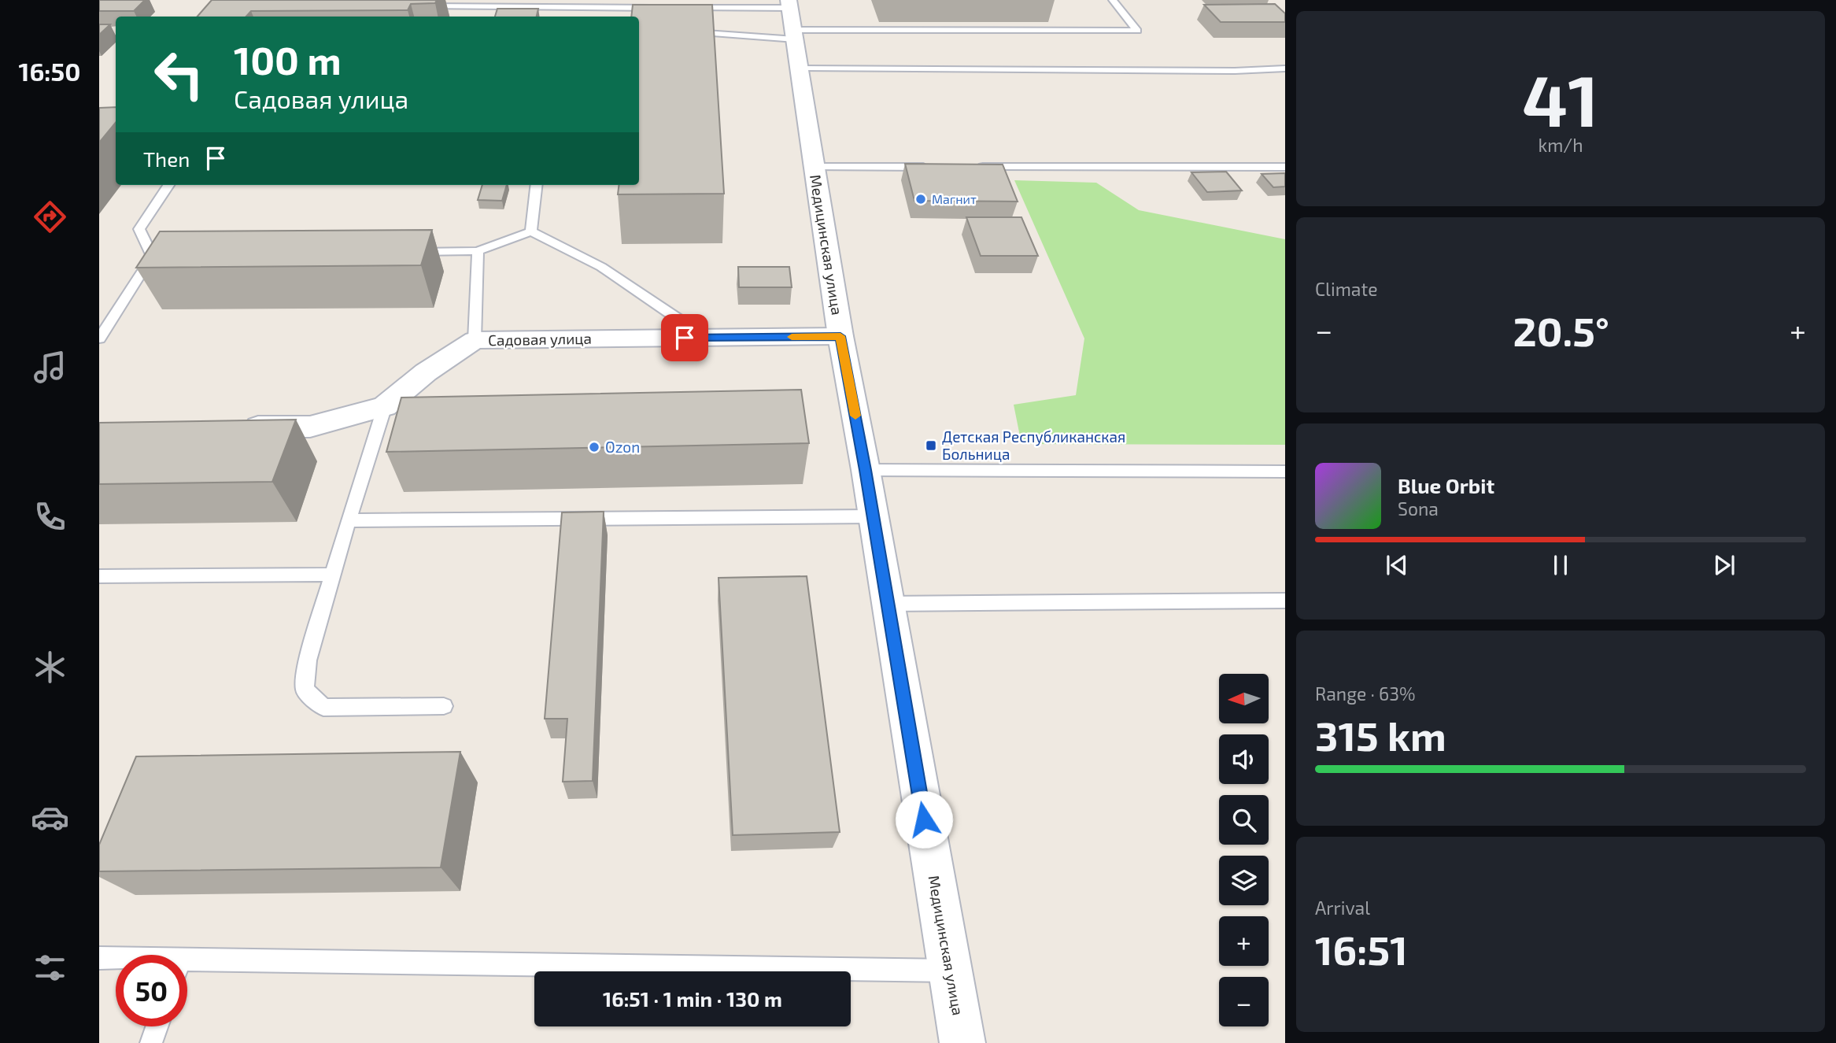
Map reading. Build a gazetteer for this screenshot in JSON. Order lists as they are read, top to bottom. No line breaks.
{"streets":{"main road":["Медицинская улица","Садовая улица"]},"crossings":[["Медицинская улица","Садовая улица"]],"places":{"other":["Магнит","Ozon"],"transit":["Детская Республиканская Больница"]},"north":"left","page":{"tabs":"16:50","tile":[["41","km/h"],"Climate",["Range · 63%","315 km"],["Arrival","16:51"]],"turn":["100 m","Садовая улица"],"then":"Then","heat":["−","20.5°","+"],"song":["Blue Orbit","Sona"],"map_buttons":["+","−"],"limit":"50","trip":"16:51 · 1 min · 130 m"}}
